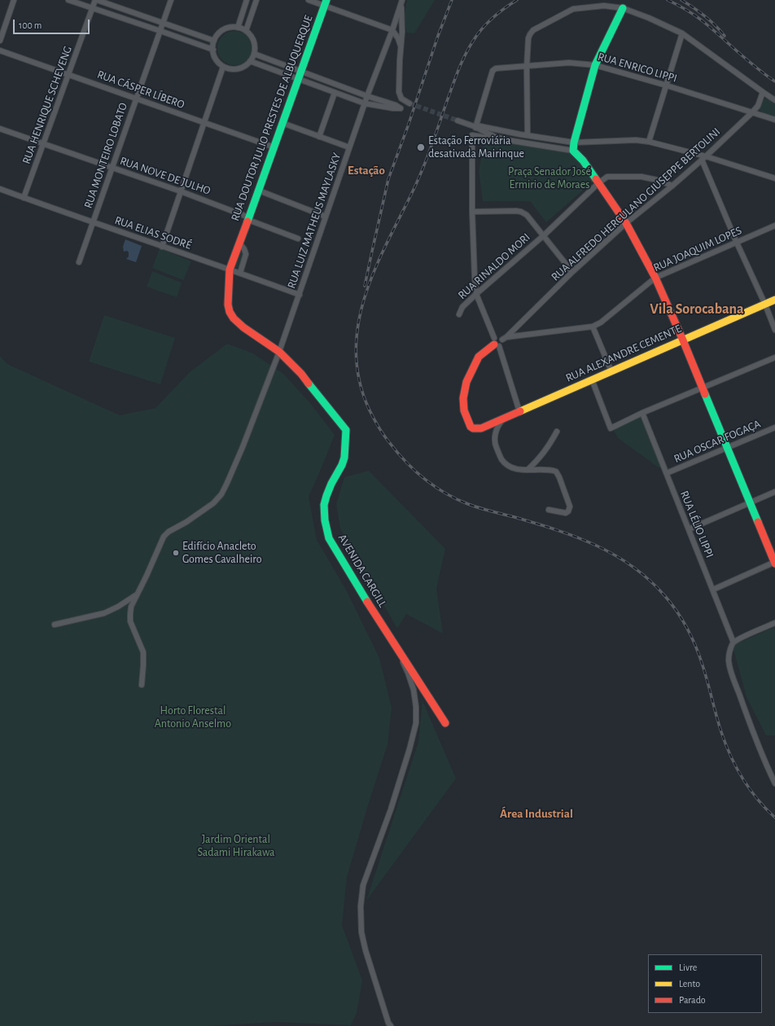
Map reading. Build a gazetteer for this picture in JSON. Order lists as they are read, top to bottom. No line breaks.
{"streets":{"street":["RUA ENRICO LIPPI","RUA CÁSPER LÍBERO","RUA HENRIQUE SCHEVENG","RUA DOUTOR JULIO PRESTES DE ALBUQUERQUE","RUA MONTEIRO LOBATO","RUA NOVE DE JULHO","RUA ALFREDO HERCULANO GIUSEPPE BERTOLINI","RUA LUIZ MATHEUS MAYLASKY","RUA ELIAS SODRÉ","RUA JOAQUIM LOPES","RUA RINALDO MORI","RUA ALEXANDRE CEMENTE","RUA OSCAR FOGAÇA","RUA LÉLIO LIPPI","AVENIDA CARGILL"]},"crossings":[["RUA ENRICO LIPPI","RUA ALFREDO HERCULANO GIUSEPPE BERTOLINI"],["RUA CÁSPER LÍBERO","RUA HENRIQUE SCHEVENG"],["RUA CÁSPER LÍBERO","RUA DOUTOR JULIO PRESTES DE ALBUQUERQUE"],["RUA CÁSPER LÍBERO","RUA MONTEIRO LOBATO"],["RUA HENRIQUE SCHEVENG","RUA NOVE DE JULHO"],["RUA HENRIQUE SCHEVENG","RUA ELIAS SODRÉ"],["RUA DOUTOR JULIO PRESTES DE ALBUQUERQUE","RUA NOVE DE JULHO"],["RUA DOUTOR JULIO PRESTES DE ALBUQUERQUE","RUA ELIAS SODRÉ"],["RUA DOUTOR JULIO PRESTES DE ALBUQUERQUE","AVENIDA CARGILL"],["RUA MONTEIRO LOBATO","RUA NOVE DE JULHO"],["RUA MONTEIRO LOBATO","RUA ELIAS SODRÉ"],["RUA ALFREDO HERCULANO GIUSEPPE BERTOLINI","RUA JOAQUIM LOPES"],["RUA ALFREDO HERCULANO GIUSEPPE BERTOLINI","RUA RINALDO MORI"],["RUA LUIZ MATHEUS MAYLASKY","RUA ELIAS SODRÉ"],["RUA LUIZ MATHEUS MAYLASKY","AVENIDA CARGILL"],["RUA ELIAS SODRÉ","AVENIDA CARGILL"],["RUA JOAQUIM LOPES","RUA ALEXANDRE CEMENTE"],["RUA OSCAR FOGAÇA","RUA LÉLIO LIPPI"]],"districts":["Estação","Vila Sorocabana","Área Industrial"],"parks":["Praça Senador José Ermirio de Moraes","Horto Florestal Antonio Anselmo","Jardim Oriental Sadami Hirakawa"],"places":["Estação Ferroviária desativada Mairinque","Edifício Anacleto Gomes Cavalheiro"],"legend":["Livre","Lento","Parado"],"scale_bar":"100 m"}
